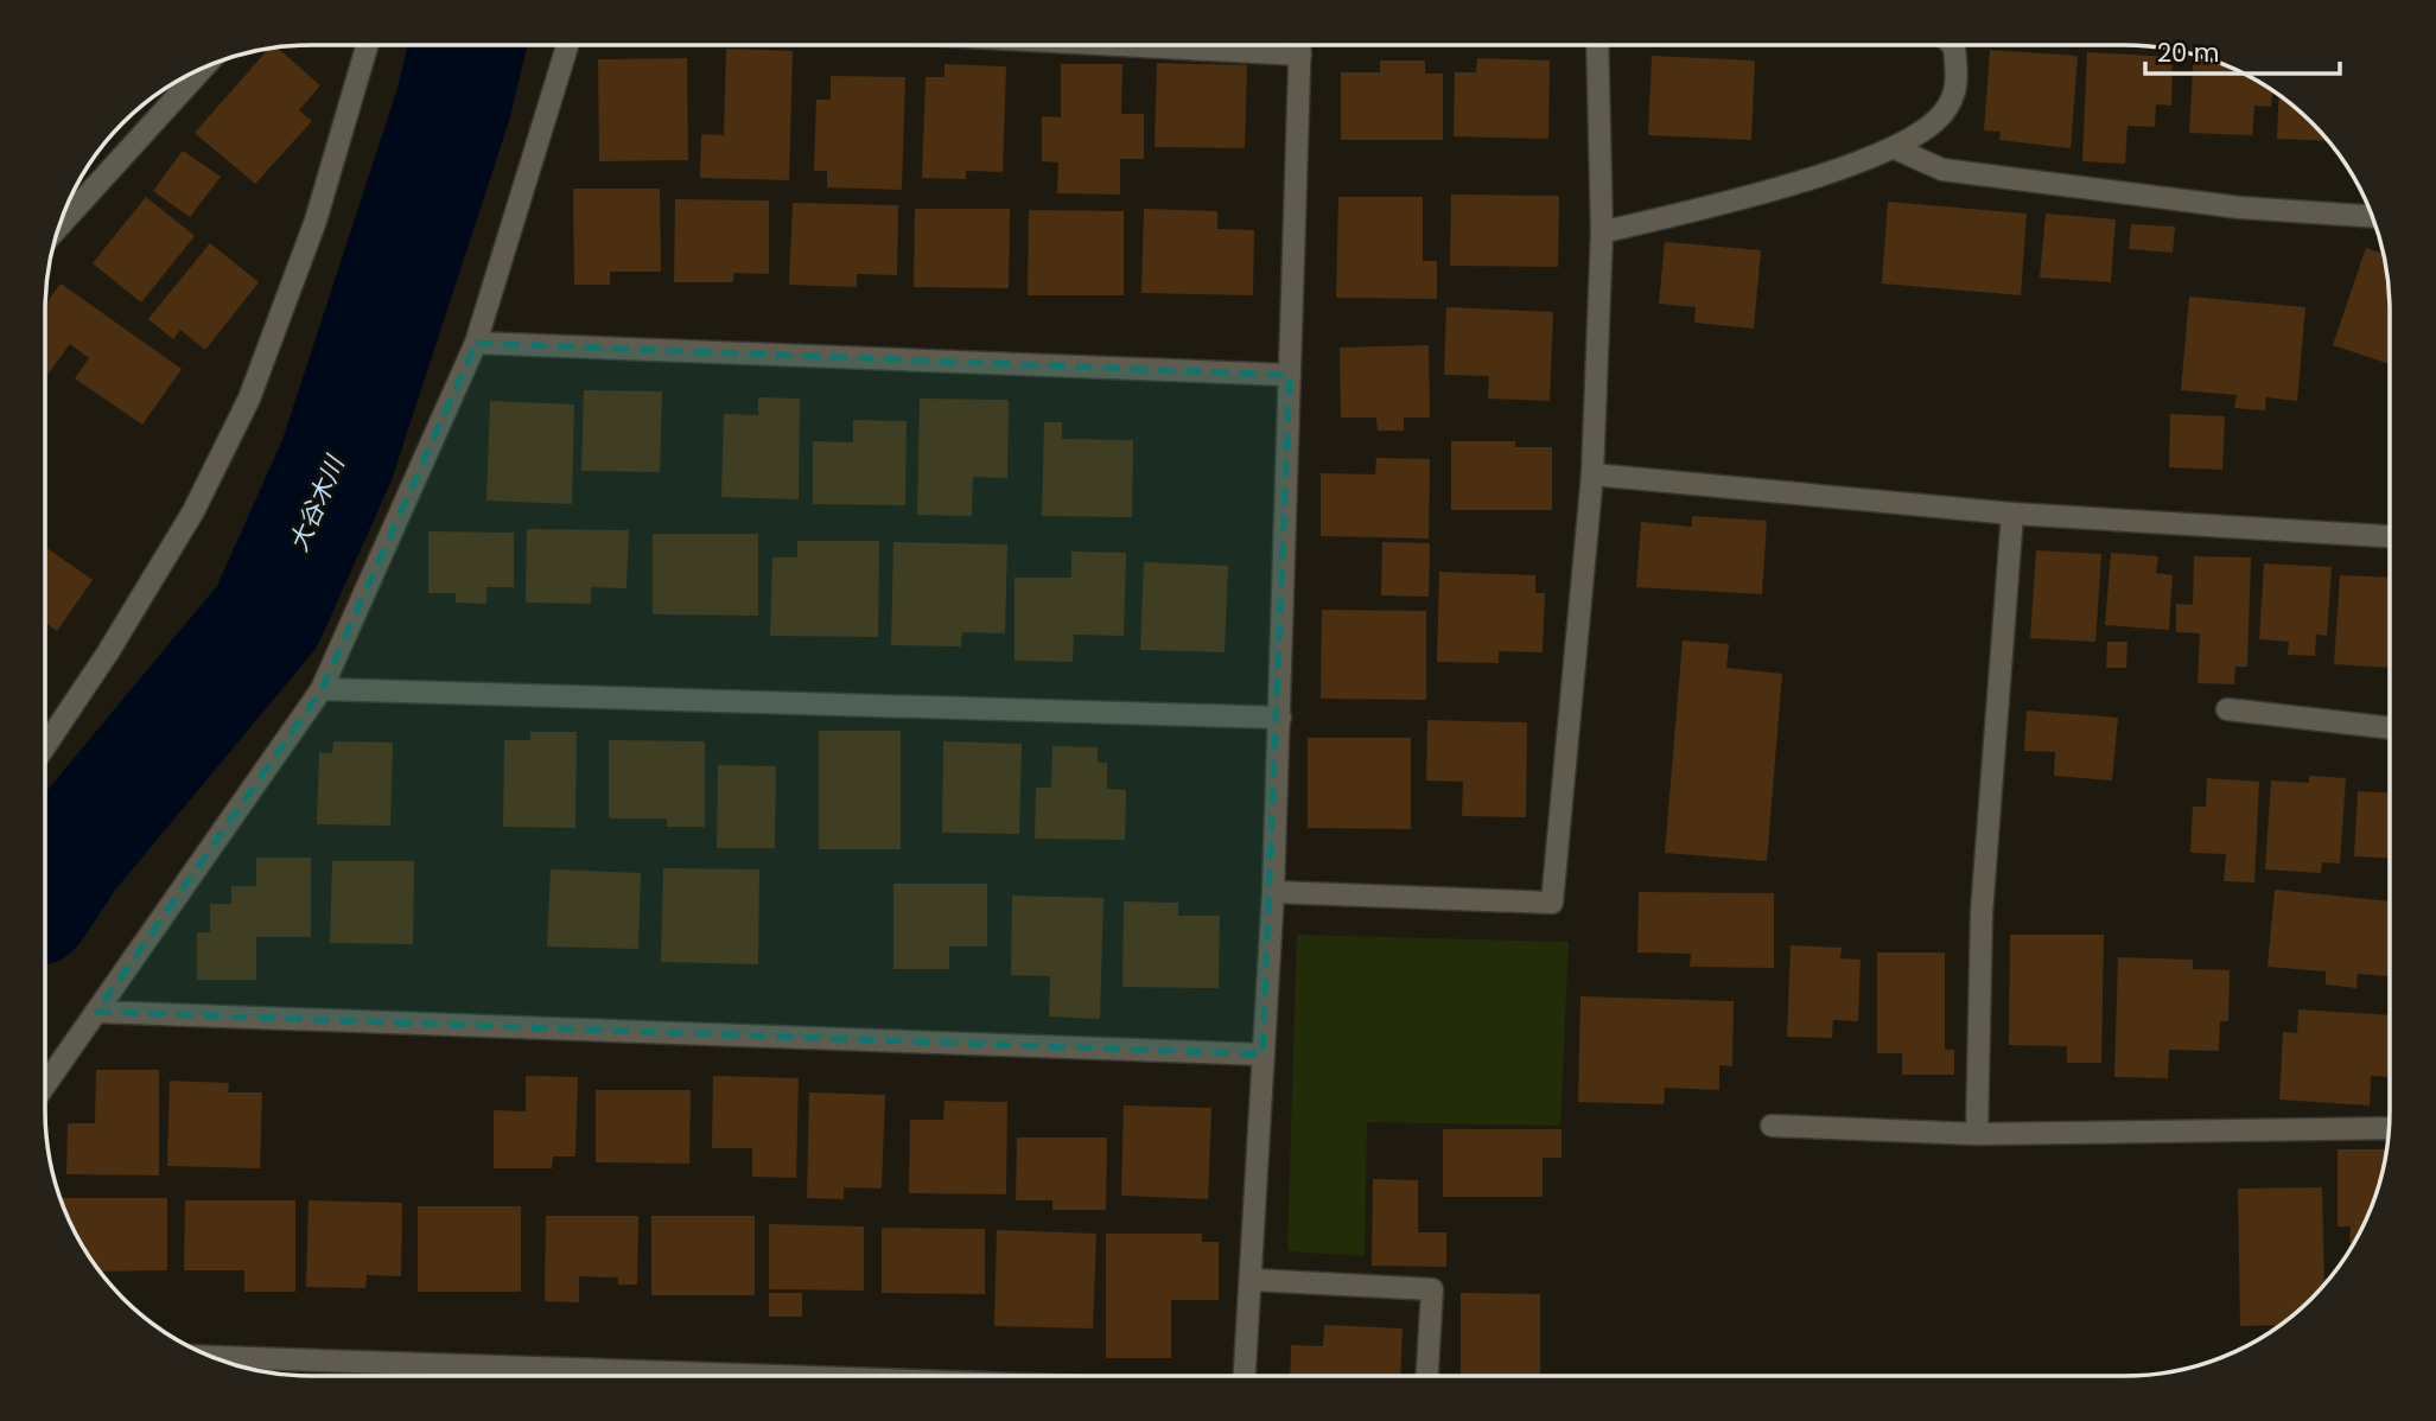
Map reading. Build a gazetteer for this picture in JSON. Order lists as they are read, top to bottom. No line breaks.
{"water":["大谷木川"],"scale_bar":"20 m"}
